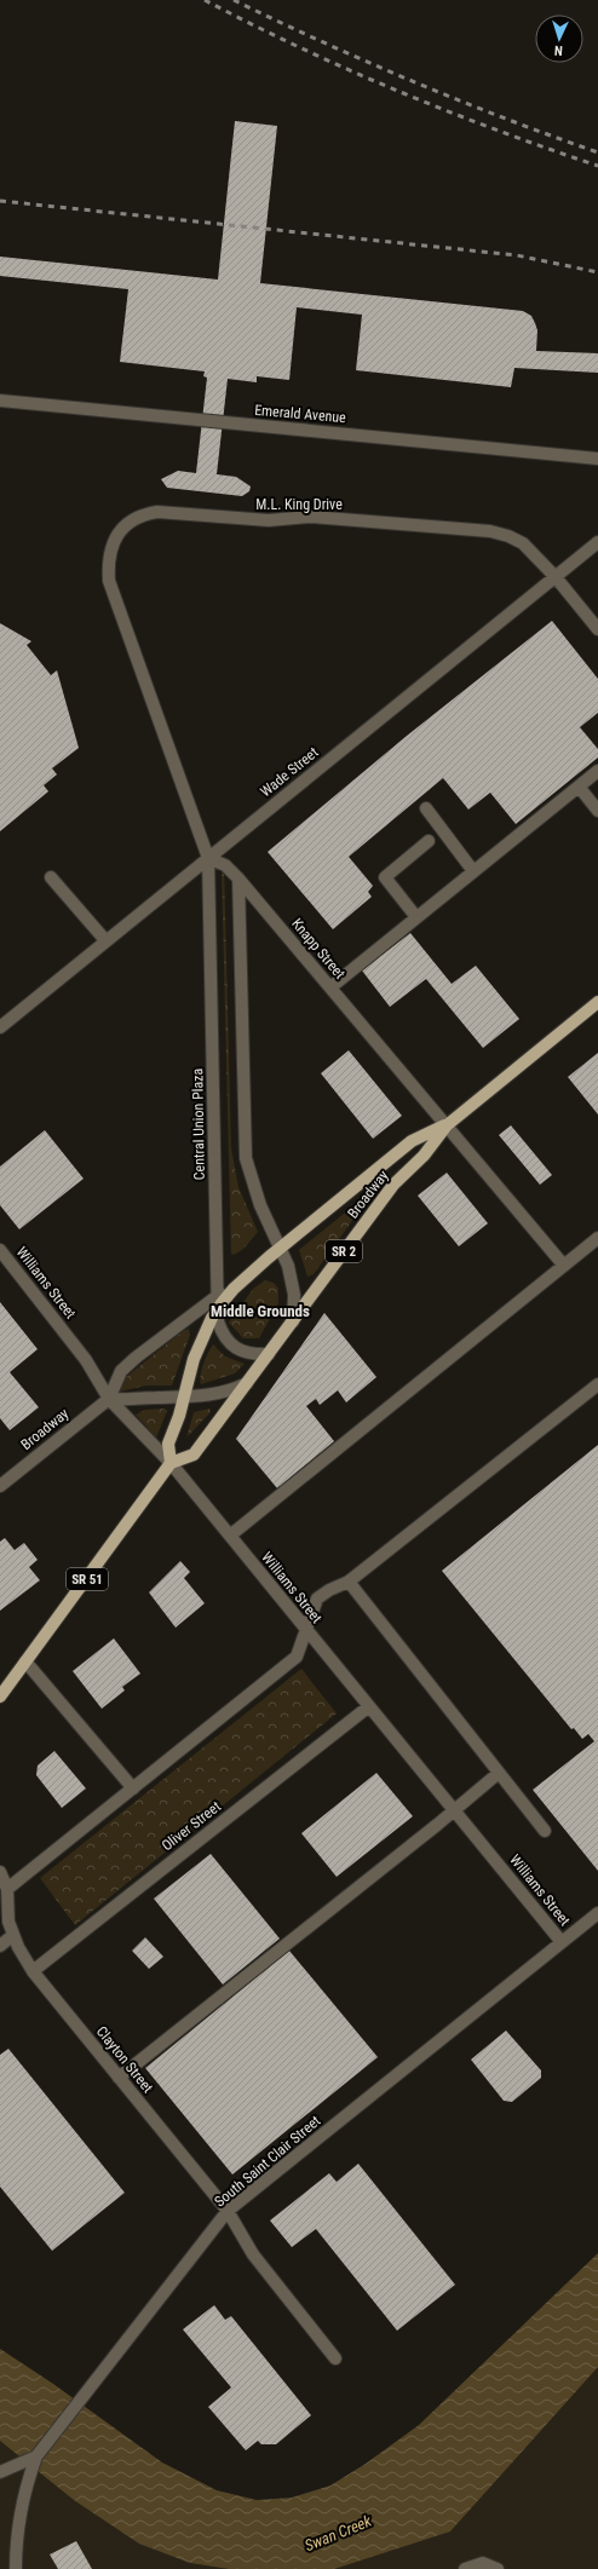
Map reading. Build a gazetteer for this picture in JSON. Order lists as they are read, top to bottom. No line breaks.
{"streets":{"main road":["Broadway","SR 2","SR 51"],"street":["Emerald Avenue","M.L. King Drive","Wade Street","Knapp Street","Central Union Plaza","Williams Street","Oliver Street","Clayton Street","South Saint Clair Street"]},"crossings":[["M.L. King Drive","Wade Street"],["M.L. King Drive","Knapp Street"],["M.L. King Drive","Central Union Plaza"],["Wade Street","Knapp Street"],["Wade Street","Central Union Plaza"],["Knapp Street","Central Union Plaza"],["Knapp Street","Broadway"],["Central Union Plaza","Broadway"],["Central Union Plaza","SR 2"],["Broadway","SR 2"],["Broadway","Williams Street"],["SR 2","Williams Street"],["SR 2","SR 51"],["Williams Street","SR 51"],["Williams Street","Oliver Street"],["Williams Street","South Saint Clair Street"],["Oliver Street","Clayton Street"],["Clayton Street","South Saint Clair Street"]],"districts":["Middle Grounds"],"water":["Swan Creek"],"north":"bottom"}
